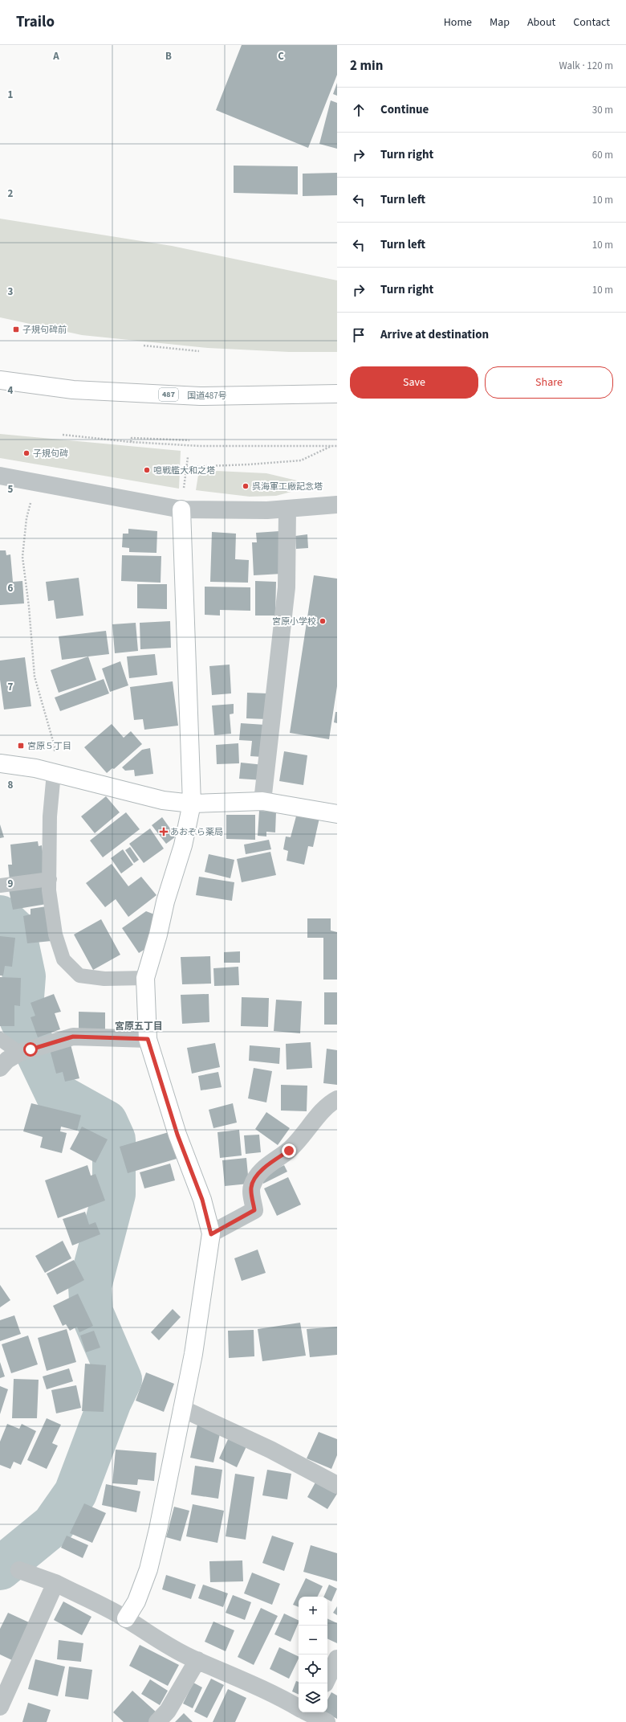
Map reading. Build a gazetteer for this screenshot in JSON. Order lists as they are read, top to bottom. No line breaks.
{"streets":{"main road":["487","国道487号"]},"districts":["宮原五丁目"],"places":{"transit":["子規句碑前","宮原５丁目"],"other":["子規句碑","噫戦艦大和之塔","呉海軍工廠記念塔","宮原小学校"],"health":["あおぞら薬局"]},"page":{"header":"Trailo","nav":["Home","Map","About","Contact"],"heading":["2 min","Walk · 120 m"],"list":[["Continue","30 m"],["Turn right","60 m"],["Turn left","10 m"],["Turn left","10 m"],["Turn right","10 m"],"Arrive at destination"],"buttons":["Save","Share"],"map_buttons":["+","−"]},"grid":{"columns":["A","B","C"],"rows":["1","2","3","4","5","6","7","8","9"]}}
